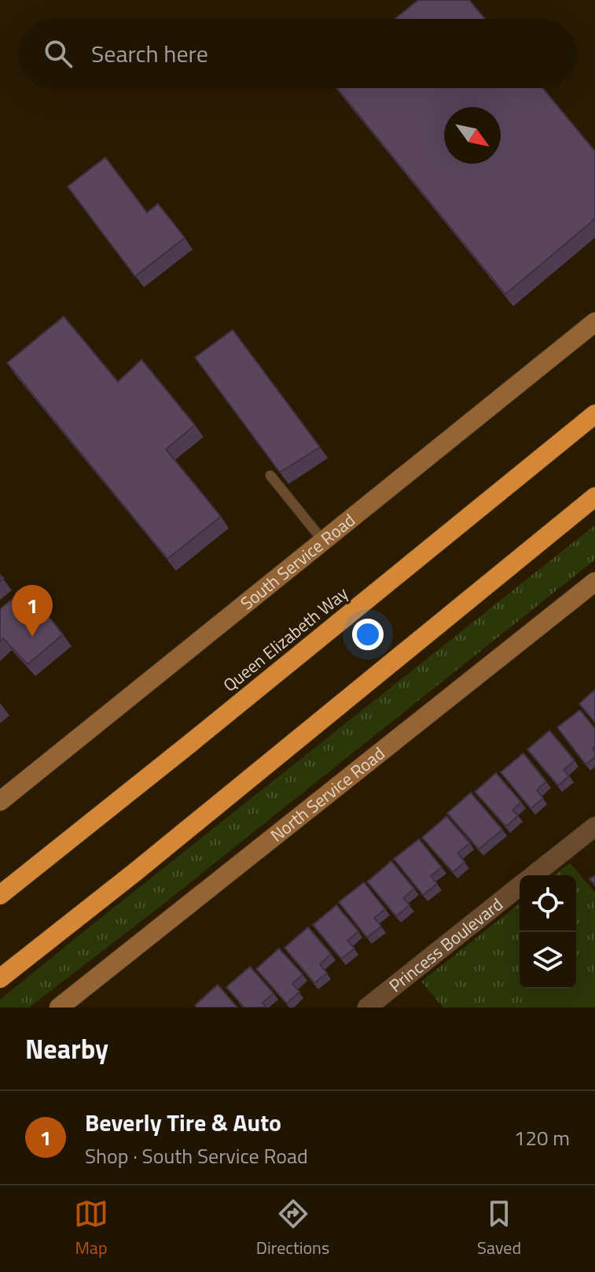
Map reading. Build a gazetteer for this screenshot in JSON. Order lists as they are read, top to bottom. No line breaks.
{"streets":{"highway":["Queen Elizabeth Way"],"street":["South Service Road","North Service Road","Princess Boulevard"]},"north":"bottom right","page":{"search":"Search here","pins":"1","heading":"Nearby","list":[{"mark":"1","name":"Beverly Tire & Auto","note":"Shop · South Service Road","value":"120 m"}],"nav":["Map","Directions","Saved"]}}
